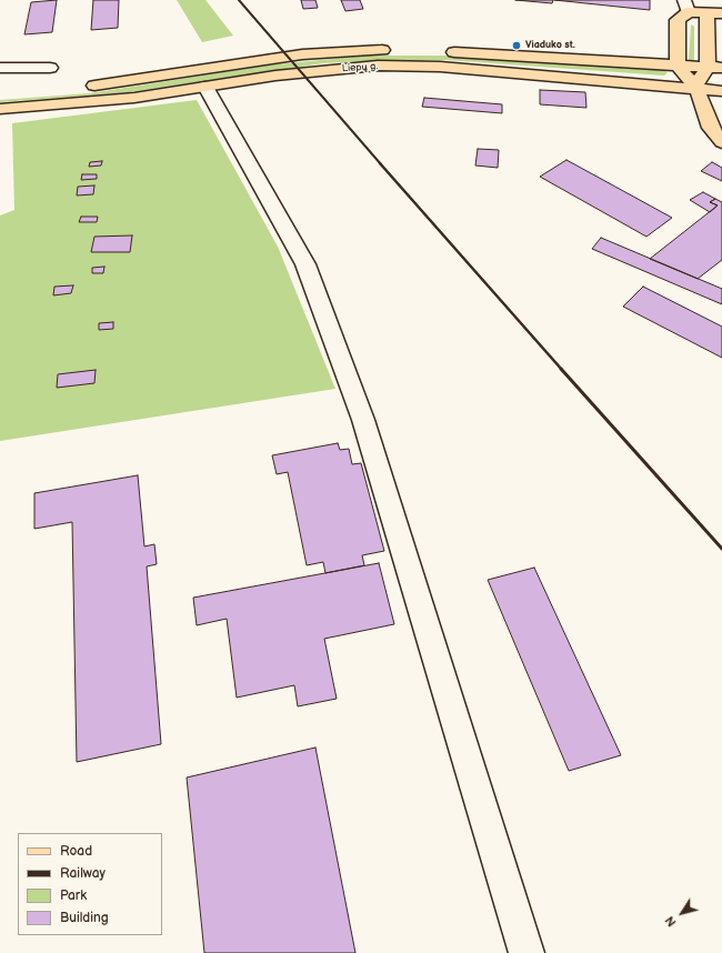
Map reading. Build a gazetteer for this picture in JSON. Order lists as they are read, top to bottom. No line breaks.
{"streets":{"main road":["Liepų g."]},"places":["Viaduko st."],"legend":["Road","Railway","Park","Building"],"north":"bottom left"}
